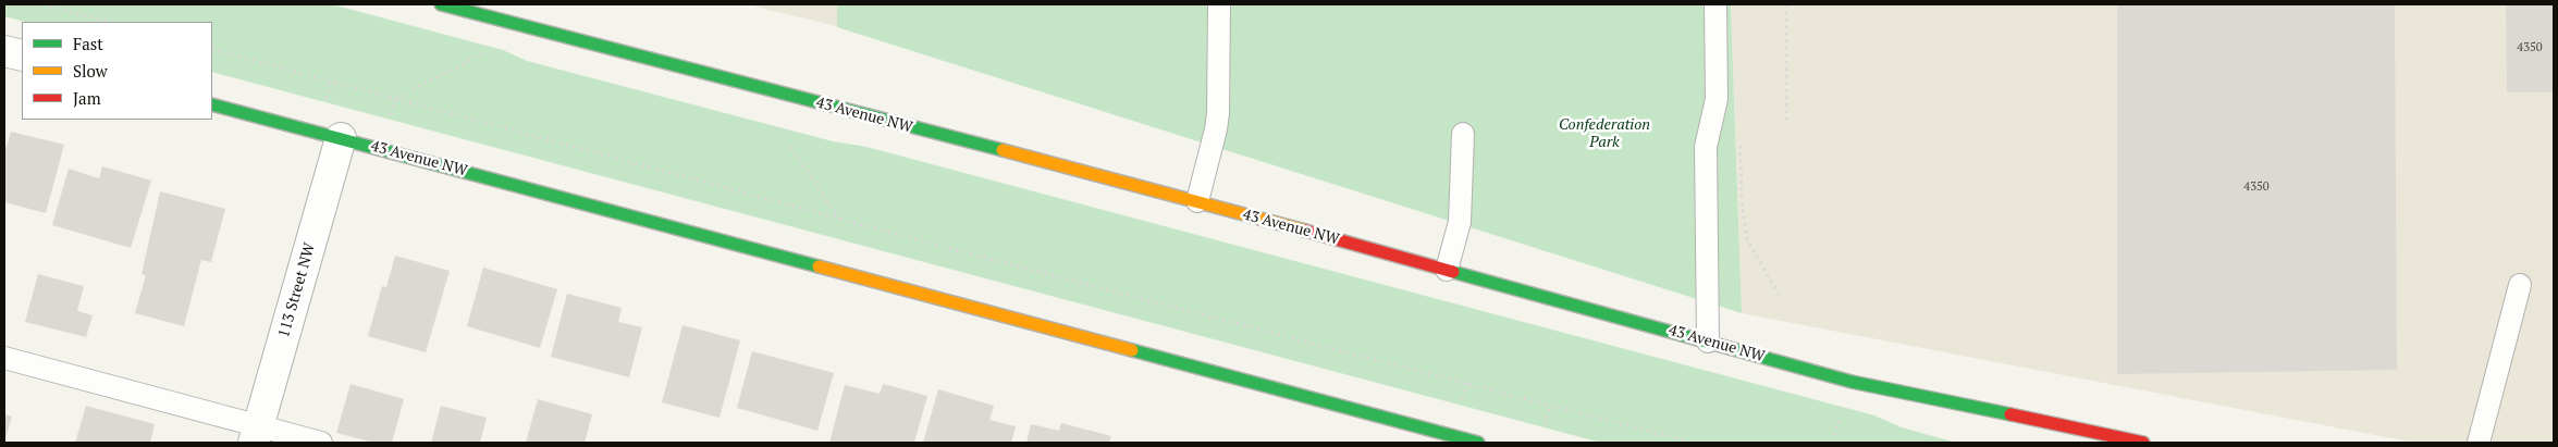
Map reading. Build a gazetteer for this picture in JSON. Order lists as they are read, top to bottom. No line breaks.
{"streets":{"street":["43 Avenue NW","113 Street NW"]},"crossings":[["43 Avenue NW","113 Street NW"]],"parks":["Confederation Park"],"house_numbers":["4350","4350"],"legend":["Fast","Slow","Jam"]}
